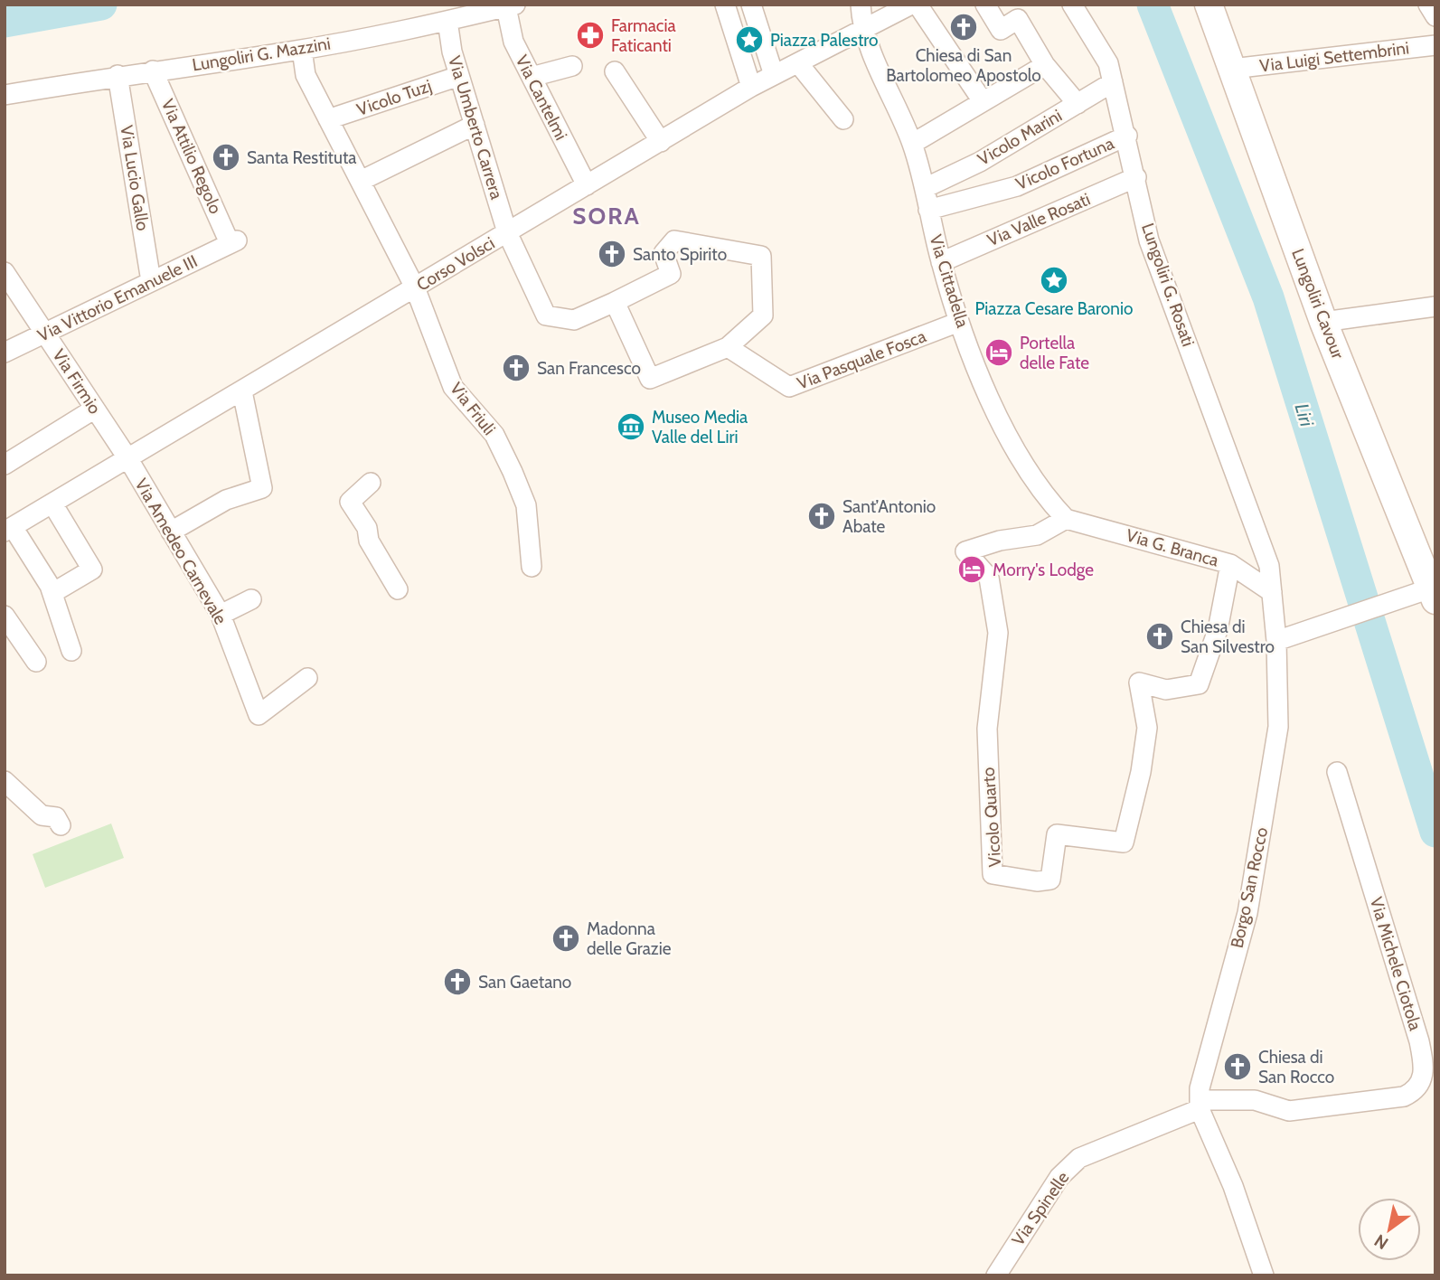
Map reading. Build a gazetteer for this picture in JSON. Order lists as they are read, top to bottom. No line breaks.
{"streets":{"street":["Lungoliri G. Mazzini","Via Luigi Settembrini","Vicolo Tuzj","Via Cantelmi","Via Umberto Carrera","Vicolo Marini","Via Attilio Regolo","Vicolo Fortuna","Via Lucio Gallo","Via Valle Rosati","Corso Volsci","Via Cittadella","Lungoliri G. Rosati","Via Vittorio Emanuele III","Lungoliri Cavour","Via Pasquale Fosca","Via Firmio","Via Friuli","Via G. Branca","Via Amedeo Carnevale","Vicolo Quarto","Borgo San Rocco","Via Michele Ciotola","Via Spinelle"]},"crossings":[["Lungoliri G. Mazzini","Via Cantelmi"],["Lungoliri G. Mazzini","Via Umberto Carrera"],["Lungoliri G. Mazzini","Via Attilio Regolo"],["Lungoliri G. Mazzini","Via Lucio Gallo"],["Lungoliri G. Mazzini","Via Friuli"],["Via Luigi Settembrini","Lungoliri Cavour"],["Vicolo Tuzj","Via Umberto Carrera"],["Vicolo Tuzj","Via Friuli"],["Via Cantelmi","Corso Volsci"],["Via Umberto Carrera","Corso Volsci"],["Vicolo Marini","Via Cittadella"],["Vicolo Marini","Lungoliri G. Rosati"],["Via Attilio Regolo","Via Vittorio Emanuele III"],["Vicolo Fortuna","Via Cittadella"],["Vicolo Fortuna","Lungoliri G. Rosati"],["Via Lucio Gallo","Via Vittorio Emanuele III"],["Via Valle Rosati","Via Cittadella"],["Via Valle Rosati","Lungoliri G. Rosati"],["Corso Volsci","Via Cittadella"],["Corso Volsci","Via Firmio"],["Corso Volsci","Via Friuli"],["Corso Volsci","Via Amedeo Carnevale"],["Via Cittadella","Via Pasquale Fosca"],["Via Cittadella","Via G. Branca"],["Via Cittadella","Vicolo Quarto"],["Lungoliri G. Rosati","Via G. Branca"],["Lungoliri G. Rosati","Borgo San Rocco"],["Via Vittorio Emanuele III","Via Firmio"],["Via Firmio","Via Amedeo Carnevale"],["Via G. Branca","Vicolo Quarto"],["Via G. Branca","Borgo San Rocco"],["Borgo San Rocco","Via Michele Ciotola"],["Borgo San Rocco","Via Spinelle"],["Via Michele Ciotola","Via Spinelle"]],"districts":["SORA"],"water":["Liri"],"places":{"church":["Chiesa di San Bartolomeo Apostolo","Santa Restituta","Santo Spirito","San Francesco","Sant’Antonio Abate","Chiesa di San Silvestro","Madonna delle Grazie","San Gaetano","Chiesa di San Rocco"],"pharmacy":["Farmacia Faticanti"],"place":["Piazza Palestro","Piazza Cesare Baronio"],"hotel":["Portella delle Fate","Morry's Lodge"],"museum":["Museo Media Valle del Liri"]},"north":"bottom left"}
